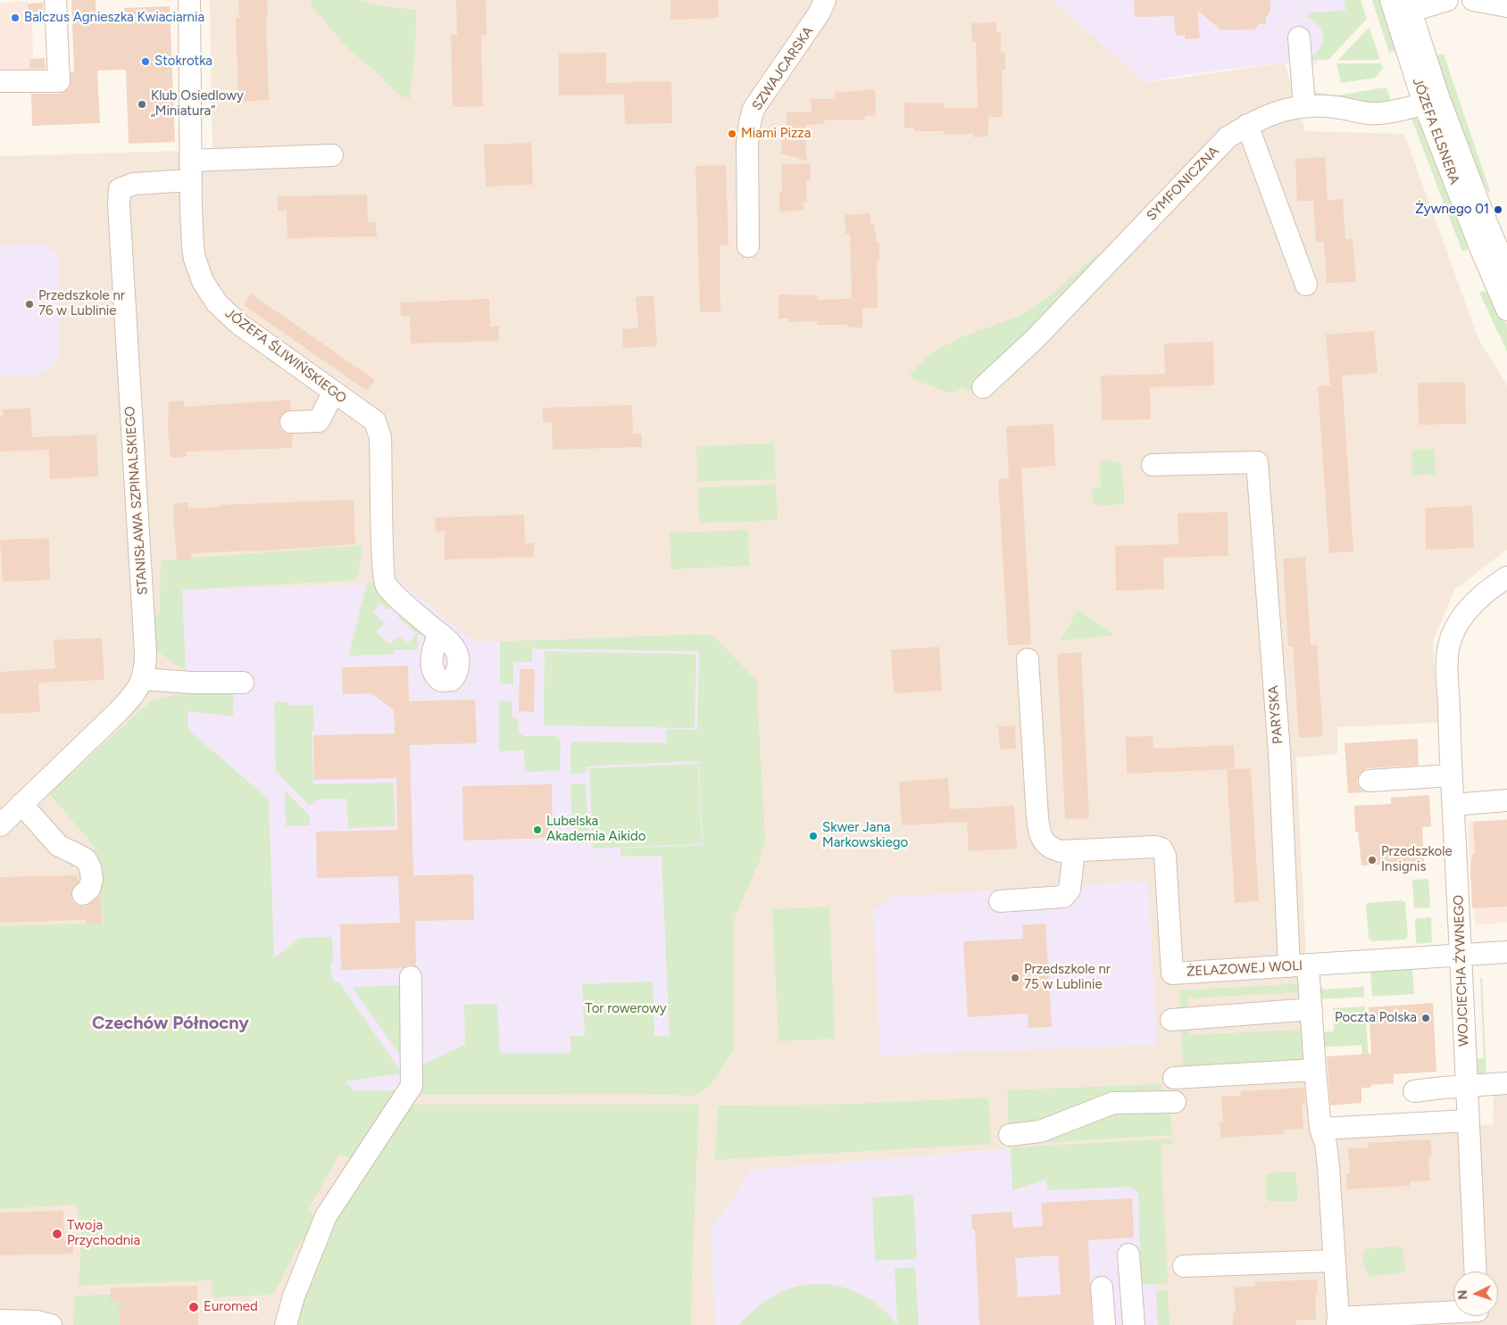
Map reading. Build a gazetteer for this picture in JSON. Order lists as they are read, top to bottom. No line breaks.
{"streets":{"street":["SZWAJCARSKA","JÓZEFA ELSNERA","SYMFONICZNA","JÓZEFA ŚLIWIŃSKIEGO","STANISŁAWA SZPINALSKIEGO","PARYSKA","ŻELAZOWEJ WOLI","WOJCIECHA ŻYWNEGO"]},"crossings":[["JÓZEFA ELSNERA","SYMFONICZNA"],["JÓZEFA ŚLIWIŃSKIEGO","STANISŁAWA SZPINALSKIEGO"],["PARYSKA","ŻELAZOWEJ WOLI"],["ŻELAZOWEJ WOLI","WOJCIECHA ŻYWNEGO"]],"districts":["Czechów Północny"],"parks":["Tor rowerowy"],"places":["Balczus Agnieszka Kwiaciarnia","Stokrotka","Klub Osiedlowy „Miniatura”","Miami Pizza","Żywnego 01","Przedszkole nr 76 w Lublinie","Lubelska Akademia Aikido","Skwer Jana Markowskiego","Przedszkole Insignis","Przedszkole nr 75 w Lublinie","Poczta Polska","Twoja Przychodnia","Euromed"],"north":"left"}
